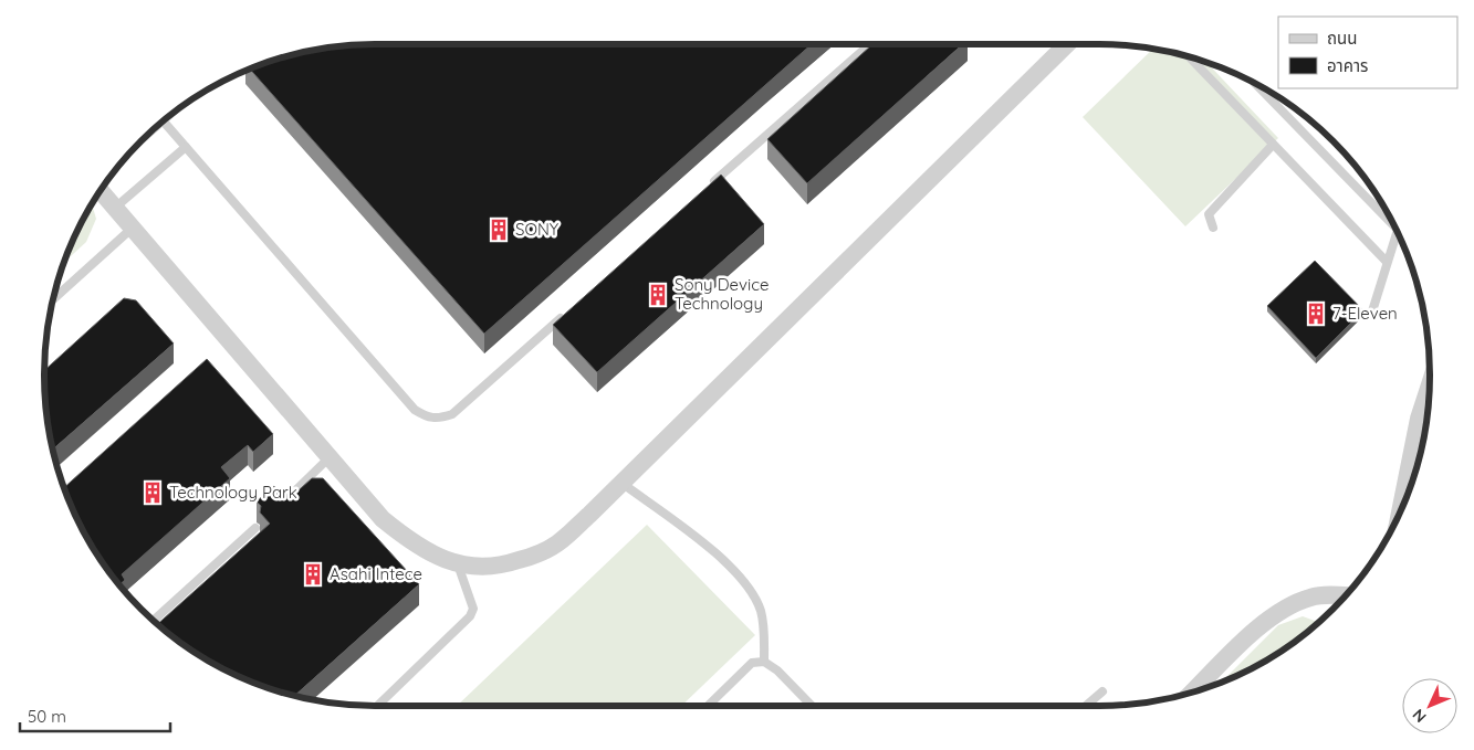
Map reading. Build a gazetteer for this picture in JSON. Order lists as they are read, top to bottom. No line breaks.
{"places":{"building":["SONY","Sony Device Technology","7-Eleven","Technology Park","Asahi Intece"]},"legend":["ถนน","อาคาร"],"scale_bar":"50 m","north":"bottom left"}
